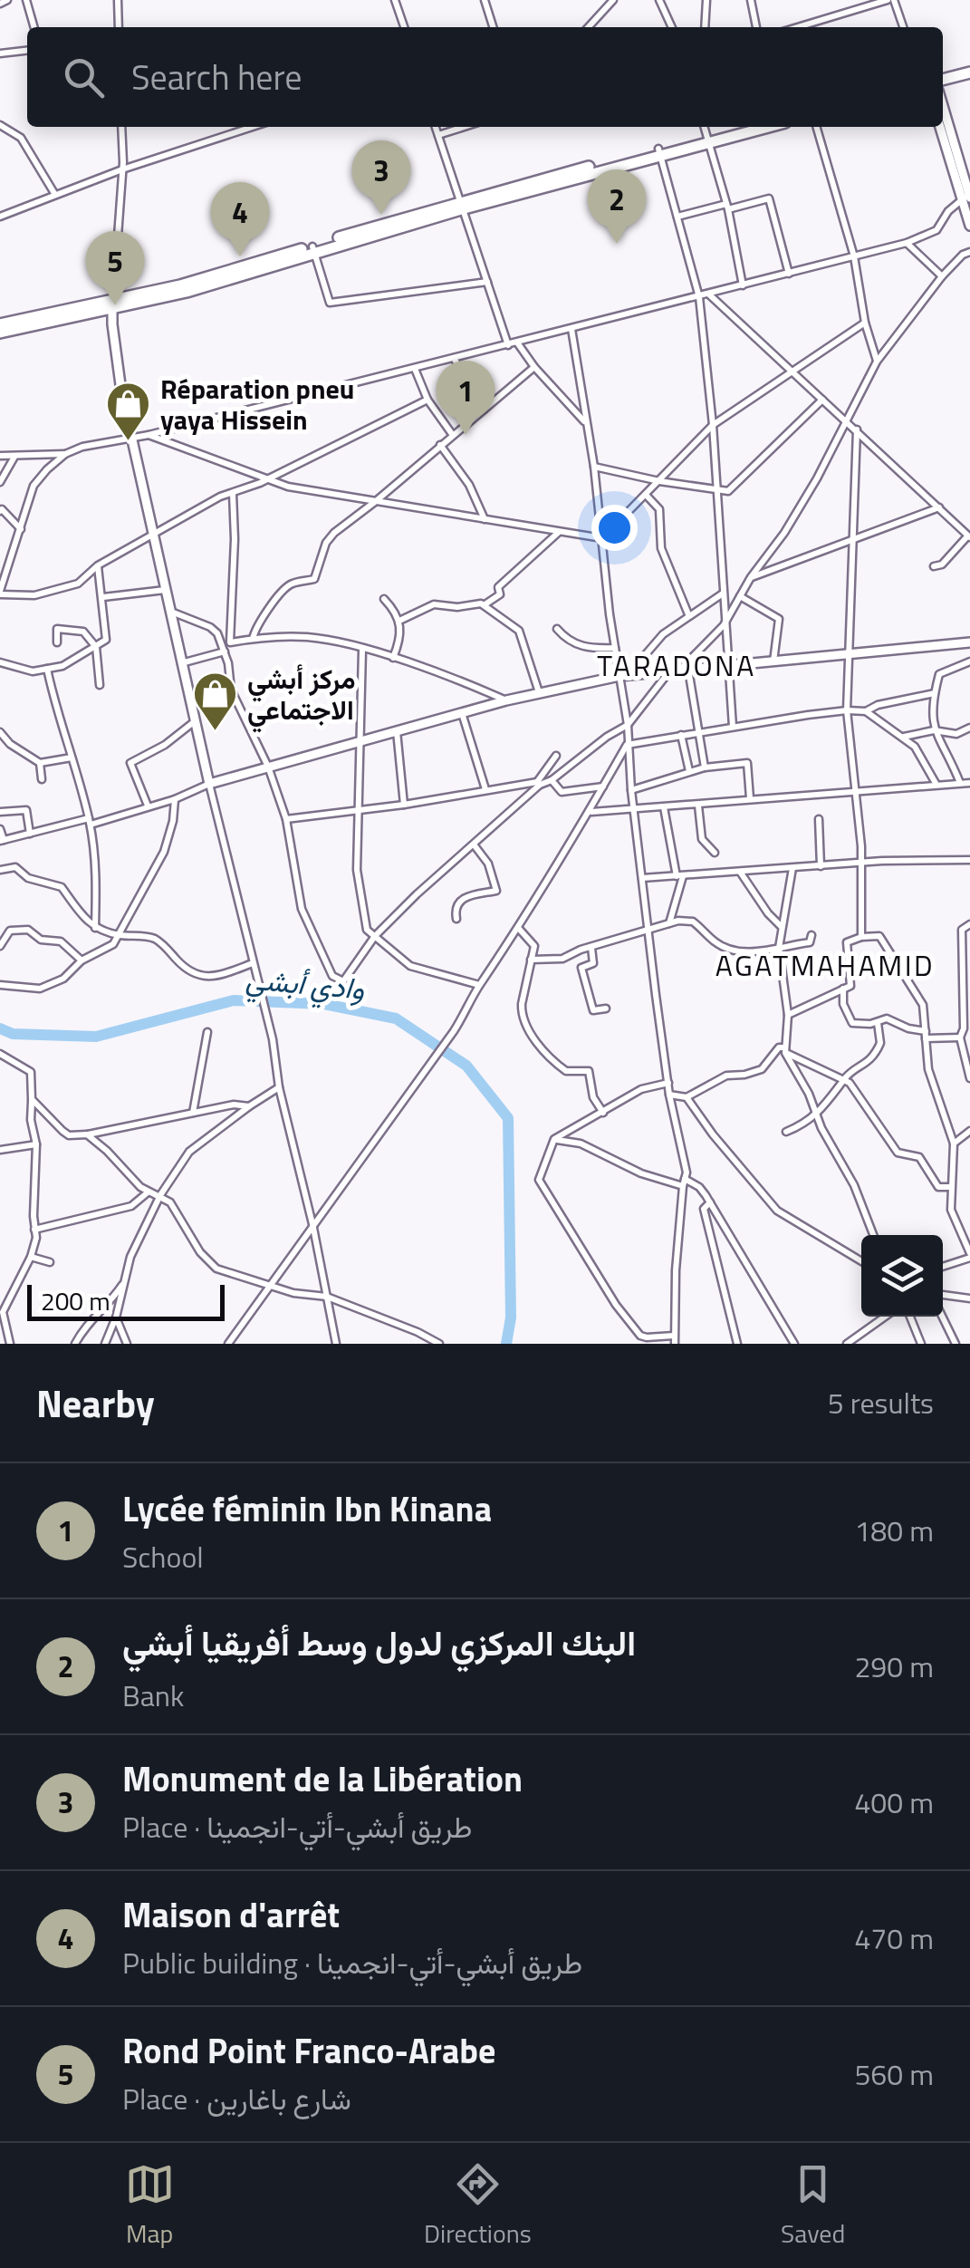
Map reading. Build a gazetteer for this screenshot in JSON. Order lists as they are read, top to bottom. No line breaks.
{"districts":["TARADONA","AGATMAHAMID"],"water":["وادي أبشي"],"places":{"shop":["Réparation pneu yaya Hissein","مركز أبشي الاجتماعي"]},"scale_bar":"200 m","page":{"search":"Search here","pins":["3","2","4","5","1"],"scale":"200 m","heading":["Nearby","5 results"],"list":[{"mark":"1","name":"Lycée féminin Ibn Kinana","note":"School","value":"180 m"},{"mark":"2","name":"البنك المركزي لدول وسط أفريقيا أبشي","note":"Bank","value":"290 m"},{"mark":"3","name":"Monument de la Libération","note":"Place · طريق أبشي-أتي-انجمينا","value":"400 m"},{"mark":"4","name":"Maison d'arrêt","note":"Public building · طريق أبشي-أتي-انجمينا","value":"470 m"},{"mark":"5","name":"Rond Point Franco-Arabe","note":"Place · شارع باغارين","value":"560 m"}],"nav":["Map","Directions","Saved"]}}
